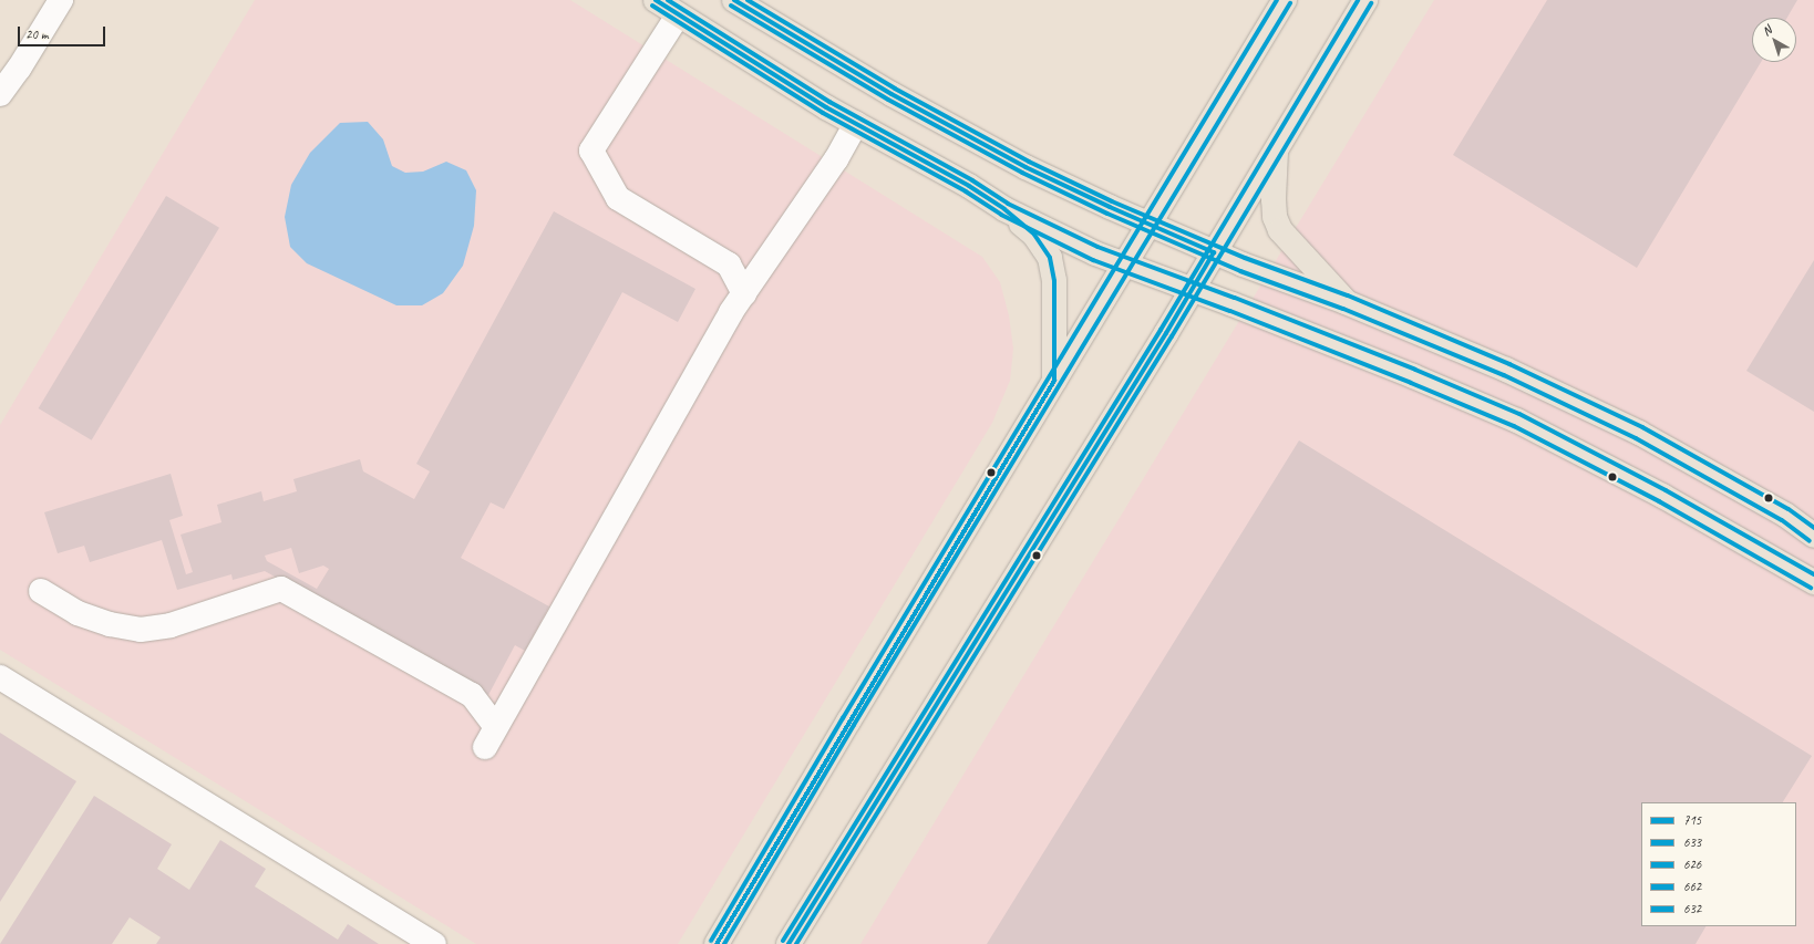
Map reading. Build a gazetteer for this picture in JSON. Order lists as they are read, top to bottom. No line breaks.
{"lines":["transit line 715","transit line 626","transit line 632","transit line 662","transit line 633"],"legend":["715","633","626","662","632"],"scale_bar":"20 m","north":"top left"}
